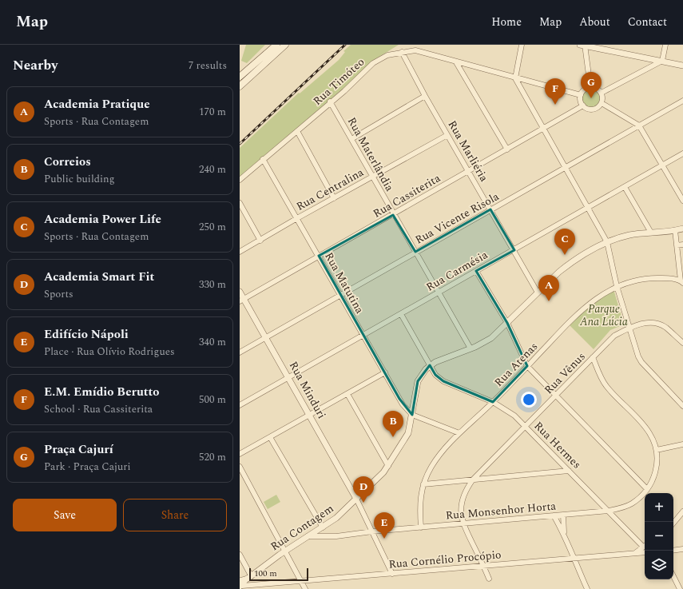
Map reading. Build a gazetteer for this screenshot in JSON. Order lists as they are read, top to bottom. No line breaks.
{"streets":{"street":["Rua Timóteo","Rua Marliéria","Rua Materlândia","Rua Centralina","Rua Cassiterita","Rua Vicente Risola","Rua Carmésia","Rua Matutina","Rua Atenas","Rua Vênus","Rua Minduri","Rua Hermes","Rua Monsenhor Horta","Rua Contagem","Rua Cornélio Procópio"]},"crossings":[["Rua Timóteo","Rua Marliéria"],["Rua Timóteo","Rua Materlândia"],["Rua Timóteo","Rua Cassiterita"],["Rua Timóteo","Rua Matutina"],["Rua Marliéria","Rua Centralina"],["Rua Marliéria","Rua Cassiterita"],["Rua Marliéria","Rua Vicente Risola"],["Rua Marliéria","Rua Carmésia"],["Rua Marliéria","Rua Contagem"],["Rua Materlândia","Rua Centralina"],["Rua Materlândia","Rua Cassiterita"],["Rua Materlândia","Rua Vicente Risola"],["Rua Materlândia","Rua Carmésia"],["Rua Materlândia","Rua Contagem"],["Rua Centralina","Rua Matutina"],["Rua Cassiterita","Rua Matutina"],["Rua Cassiterita","Rua Minduri"],["Rua Vicente Risola","Rua Matutina"],["Rua Vicente Risola","Rua Minduri"],["Rua Carmésia","Rua Matutina"],["Rua Carmésia","Rua Minduri"],["Rua Carmésia","Rua Hermes"],["Rua Matutina","Rua Contagem"],["Rua Atenas","Rua Hermes"],["Rua Atenas","Rua Monsenhor Horta"],["Rua Vênus","Rua Hermes"],["Rua Vênus","Rua Monsenhor Horta"],["Rua Minduri","Rua Contagem"],["Rua Hermes","Rua Monsenhor Horta"],["Rua Hermes","Rua Contagem"],["Rua Monsenhor Horta","Rua Contagem"],["Rua Contagem","Rua Cornélio Procópio"]],"parks":["Parque Ana Lúcia"],"scale_bar":"100 m","page":{"header":"Map","nav":["Home","Map","About","Contact"],"heading":["Nearby","7 results"],"pins":["G","F","C","A","B","D","E"],"list":[{"mark":"A","name":"Academia Pratique","note":"Sports · Rua Contagem","value":"170 m"},{"mark":"B","name":"Correios","note":"Public building","value":"240 m"},{"mark":"C","name":"Academia Power Life","note":"Sports · Rua Contagem","value":"250 m"},{"mark":"D","name":"Academia Smart Fit","note":"Sports","value":"330 m"},{"mark":"E","name":"Edifício Nápoli","note":"Place · Rua Olívio Rodrigues","value":"340 m"},{"mark":"F","name":"E.M. Emídio Berutto","note":"School · Rua Cassiterita","value":"500 m"},{"mark":"G","name":"Praça Cajurí","note":"Park · Praça Cajuri","value":"520 m"}],"buttons":["Save","Share"],"map_buttons":["+","−"],"scale":"100 m"}}
